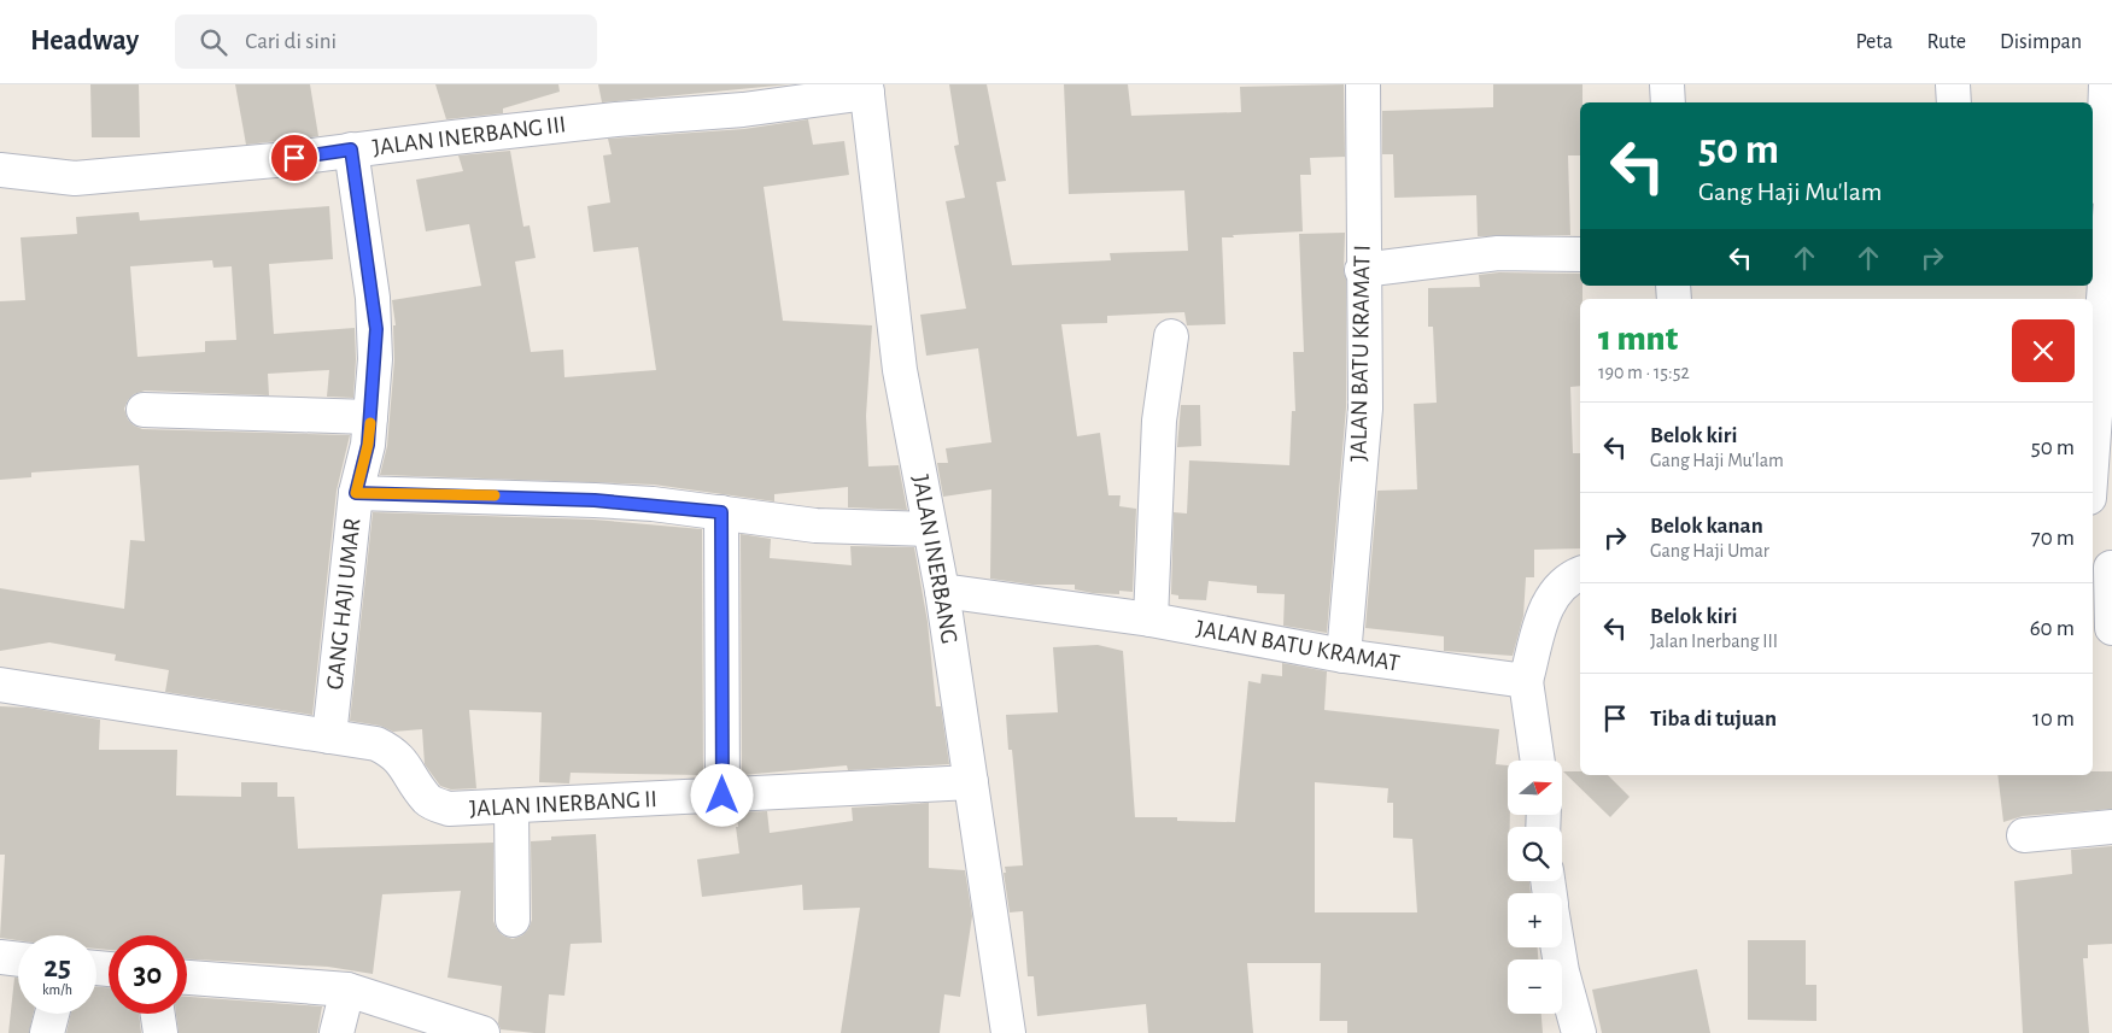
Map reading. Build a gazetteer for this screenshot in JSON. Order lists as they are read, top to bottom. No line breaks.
{"streets":{"street":["JALAN INERBANG III","JALAN BATU KRAMAT I","JALAN INERBANG","GANG HAJI UMAR","JALAN BATU KRAMAT","JALAN INERBANG II"]},"crossings":[["JALAN INERBANG III","JALAN INERBANG"],["JALAN INERBANG III","GANG HAJI UMAR"],["JALAN BATU KRAMAT I","JALAN BATU KRAMAT"],["JALAN INERBANG","JALAN BATU KRAMAT"],["JALAN INERBANG","JALAN INERBANG II"],["GANG HAJI UMAR","JALAN INERBANG II"]],"north":"right","page":{"header":"Headway","search":"Cari di sini","nav":["Peta","Rute","Disimpan"],"turn":["50 m","Gang Haji Mu'lam"],"heading":["1 mnt","190 m · 15:52"],"list":[{"name":"Belok kiri","note":"Gang Haji Mu'lam","value":"50 m"},{"name":"Belok kanan","note":"Gang Haji Umar","value":"70 m"},{"name":"Belok kiri","note":"Jalan Inerbang III","value":"60 m"},{"name":"Tiba di tujuan","value":"10 m"}],"map_buttons":["+","−"],"speed":"25 km/h","limit":"30"}}
